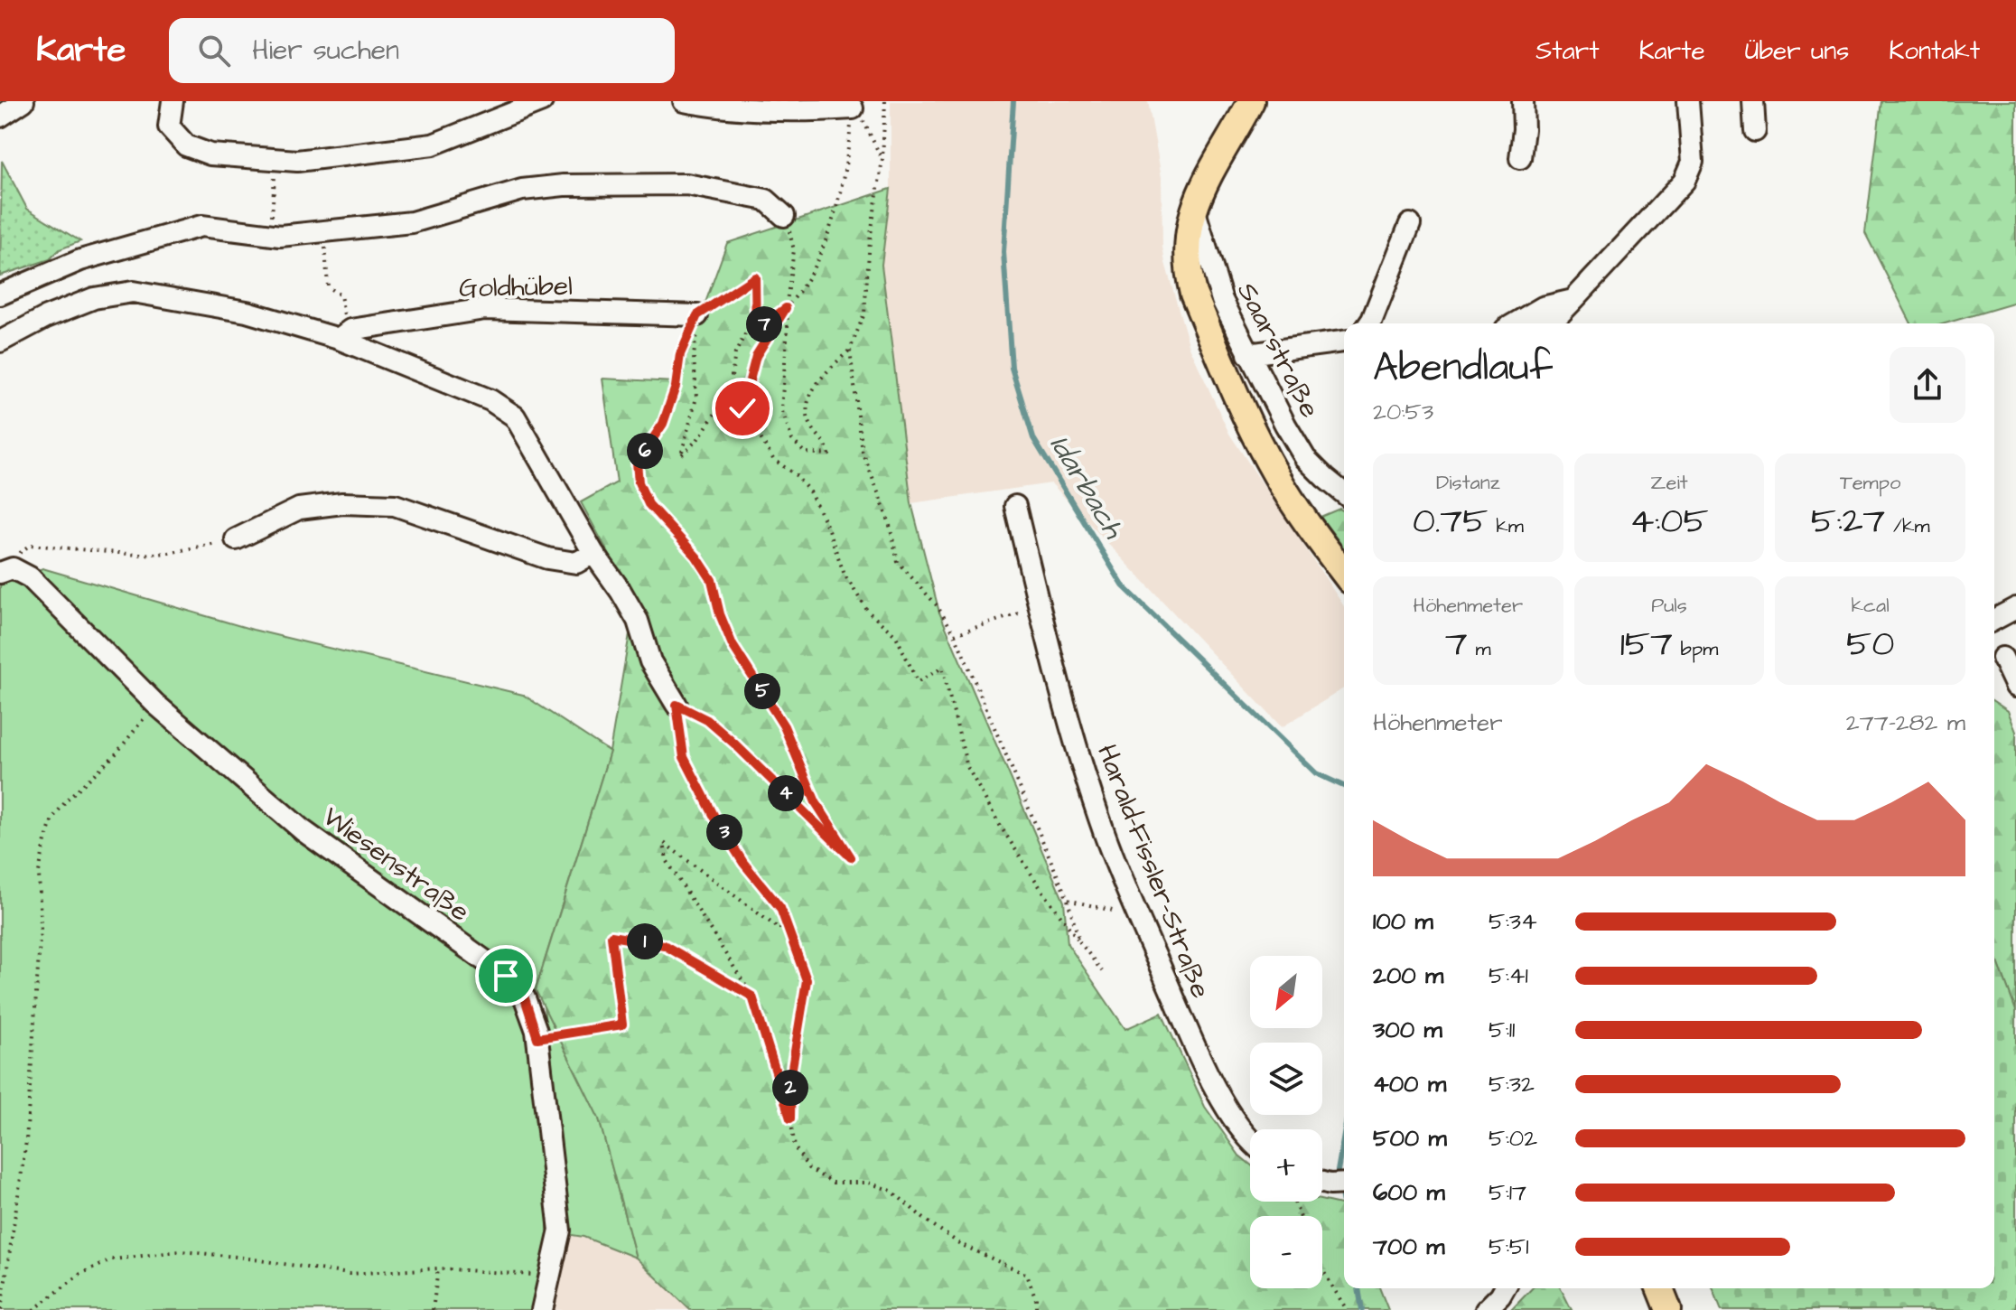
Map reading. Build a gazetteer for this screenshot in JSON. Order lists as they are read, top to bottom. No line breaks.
{"streets":{"street":["Goldhübel","Saarstraße","Wiesenstraße","Harald-Fissler-Straße"]},"water":["Idarbach"],"north":"bottom left","page":{"header":"Karte","search":"Hier suchen","nav":["Start","Karte","Über uns","Kontakt"],"pins":["7","6","5","4","3","1","2"],"heading":["Abendlauf","20:53"],"stats":[["Distanz","0.75 km"],["Zeit","4:05"],["Tempo","5:27 /km"],["Höhenmeter","7 m"],["Puls","157 bpm"],["kcal","50"]],"chart":["Höhenmeter","277–282 m"],"list":[{"name":"100 m","note":"5:34"},{"name":"200 m","note":"5:41"},{"name":"300 m","note":"5:11"},{"name":"400 m","note":"5:32"},{"name":"500 m","note":"5:02"},{"name":"600 m","note":"5:17"},{"name":"700 m","note":"5:51"}],"map_buttons":["+","−"]}}
